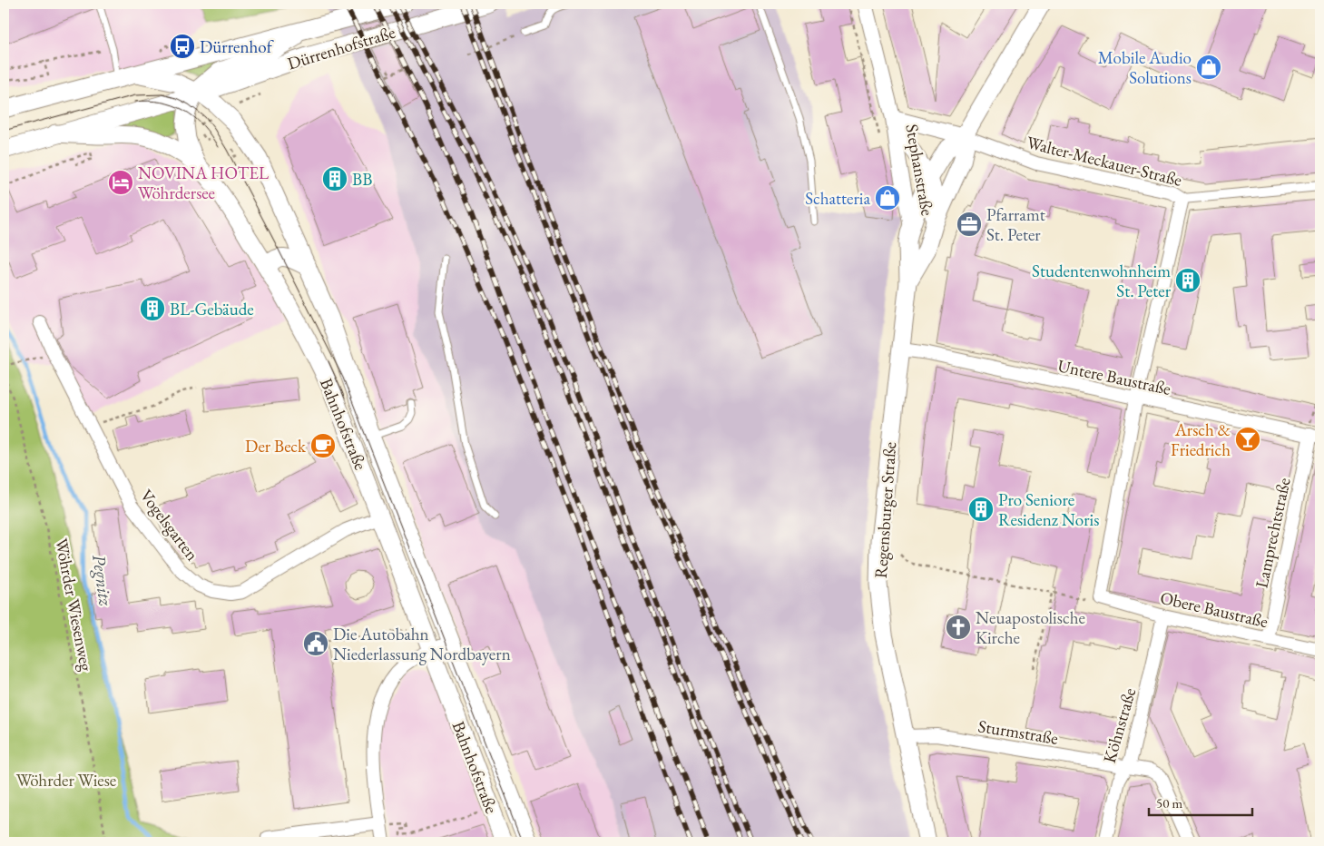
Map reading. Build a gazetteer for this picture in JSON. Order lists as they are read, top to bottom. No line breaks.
{"streets":{"main road":["Dürrenhofstraße","Bahnhofstraße","Regensburger Straße"],"street":["Walter-Meckauer-Straße","Stephanstraße","Untere Baustraße","Vogelsgarten","Lamprechtstraße","Obere Baustraße","Köhnstraße","Sturmstraße"],"path":["Wöhrder Wiesenweg"]},"crossings":[["Dürrenhofstraße","Bahnhofstraße"],["Walter-Meckauer-Straße","Stephanstraße"],["Walter-Meckauer-Straße","Regensburger Straße"],["Stephanstraße","Regensburger Straße"],["Untere Baustraße","Regensburger Straße"],["Untere Baustraße","Lamprechtstraße"],["Bahnhofstraße","Vogelsgarten"],["Regensburger Straße","Sturmstraße"],["Lamprechtstraße","Obere Baustraße"],["Obere Baustraße","Köhnstraße"],["Köhnstraße","Sturmstraße"]],"water":["Pegnitz"],"parks":["Wöhrder Wiese"],"places":{"bus stop":["Dürrenhof"],"shop":["Mobile Audio Solutions","Schatteria"],"building":["BB","Studentenwohnheim St. Peter","BL-Gebäude","Pro Seniore Residenz Noris"],"hotel":["NOVINA HOTEL Wöhrdersee"],"office":["Pfarramt St. Peter"],"bar":["Arsch & Friedrich"],"cafe":["Der Beck"],"church":["Neuapostolische Kirche"],"public building":["Die Autobahn Niederlassung Nordbayern"]},"scale_bar":"50 m"}
